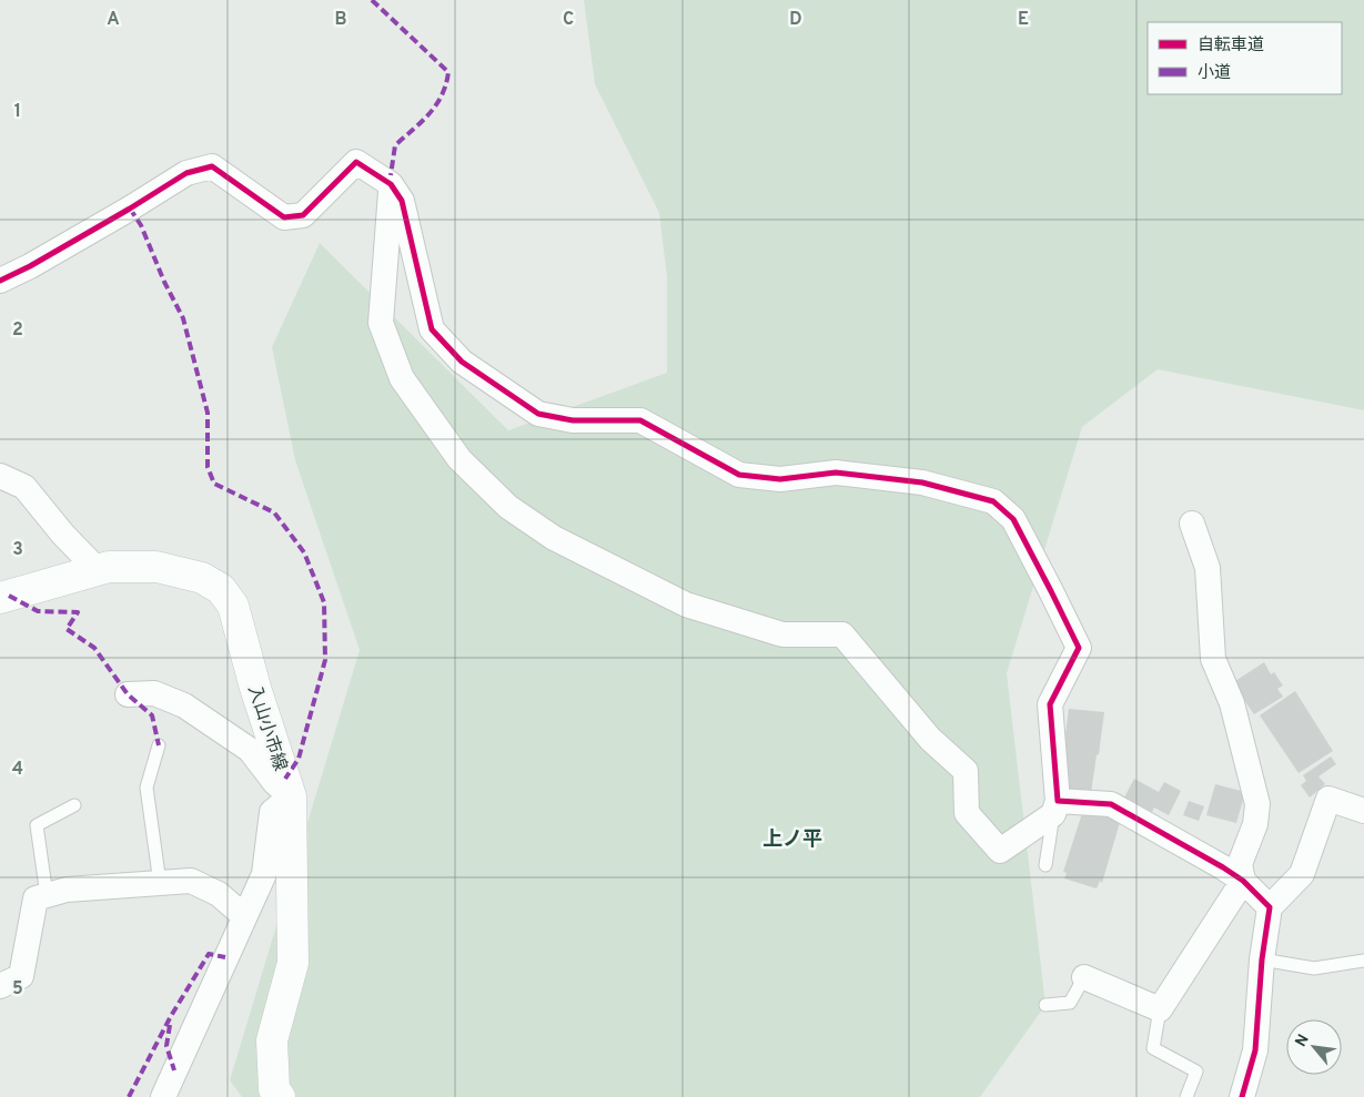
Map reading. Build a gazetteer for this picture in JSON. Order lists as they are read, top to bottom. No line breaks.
{"streets":{"main road":["入山小市線"]},"districts":["上ノ平"],"legend":["自転車道","小道"],"north":"top left","grid":{"columns":["A","B","C","D","E"],"rows":["1","2","3","4","5"]}}
